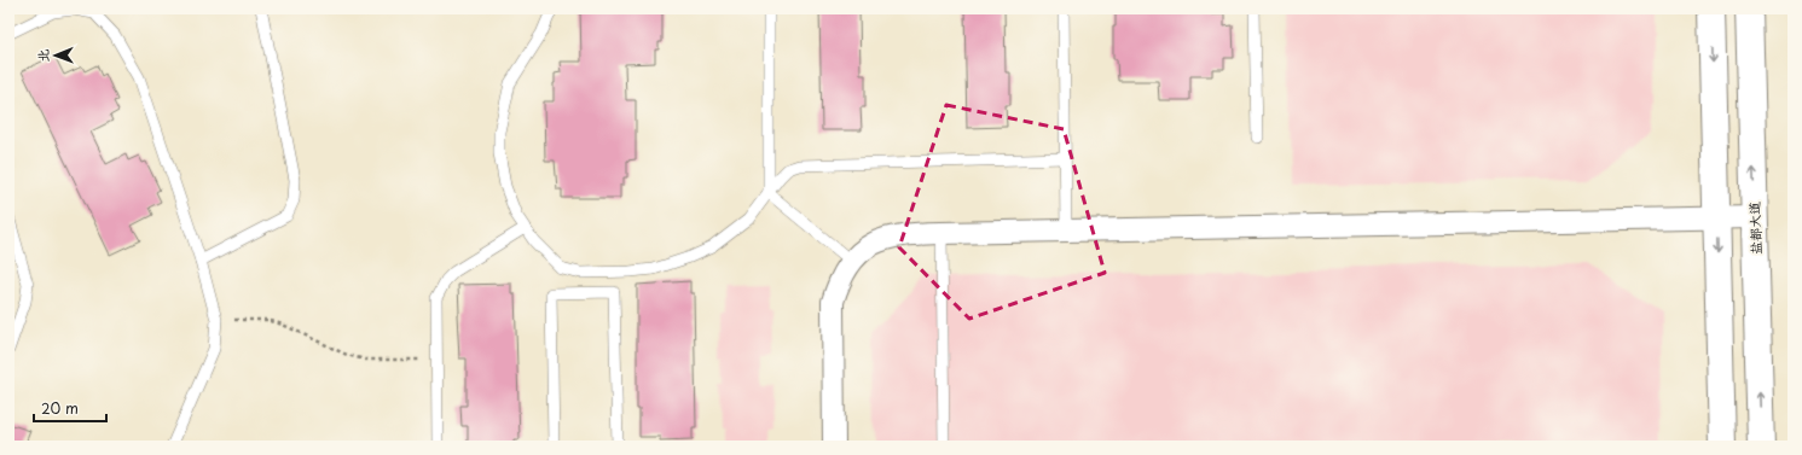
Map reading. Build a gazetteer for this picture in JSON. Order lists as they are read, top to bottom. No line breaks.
{"streets":{"main road":["盐都大道"]},"scale_bar":"20 m","north":"left"}
